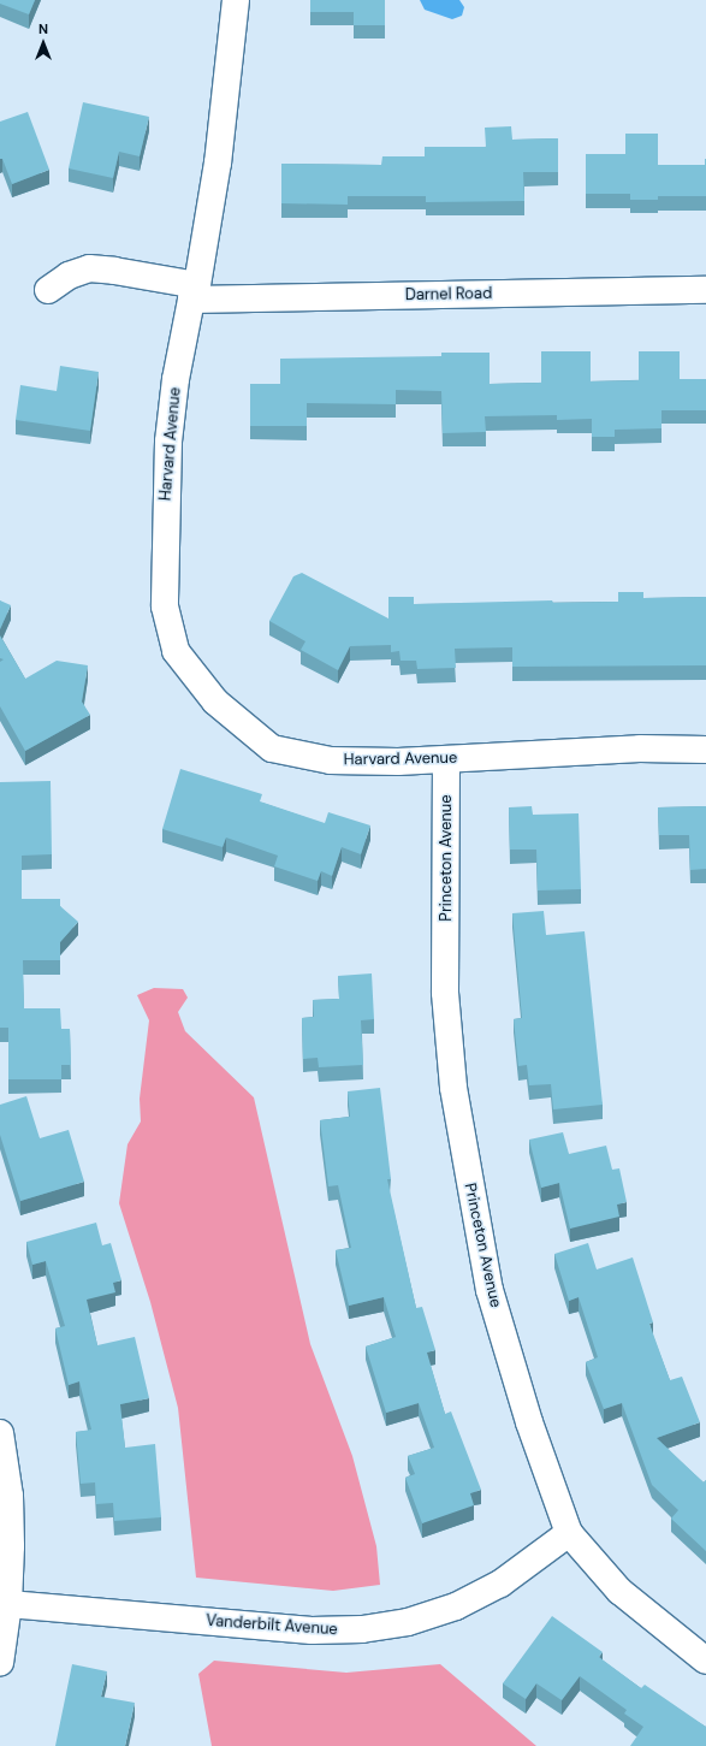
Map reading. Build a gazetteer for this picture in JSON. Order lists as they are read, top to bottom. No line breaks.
{"streets":{"street":["Darnel Road","Harvard Avenue","Princeton Avenue","Vanderbilt Avenue"]},"crossings":[["Darnel Road","Harvard Avenue"],["Harvard Avenue","Princeton Avenue"],["Princeton Avenue","Vanderbilt Avenue"]],"north":"top"}
